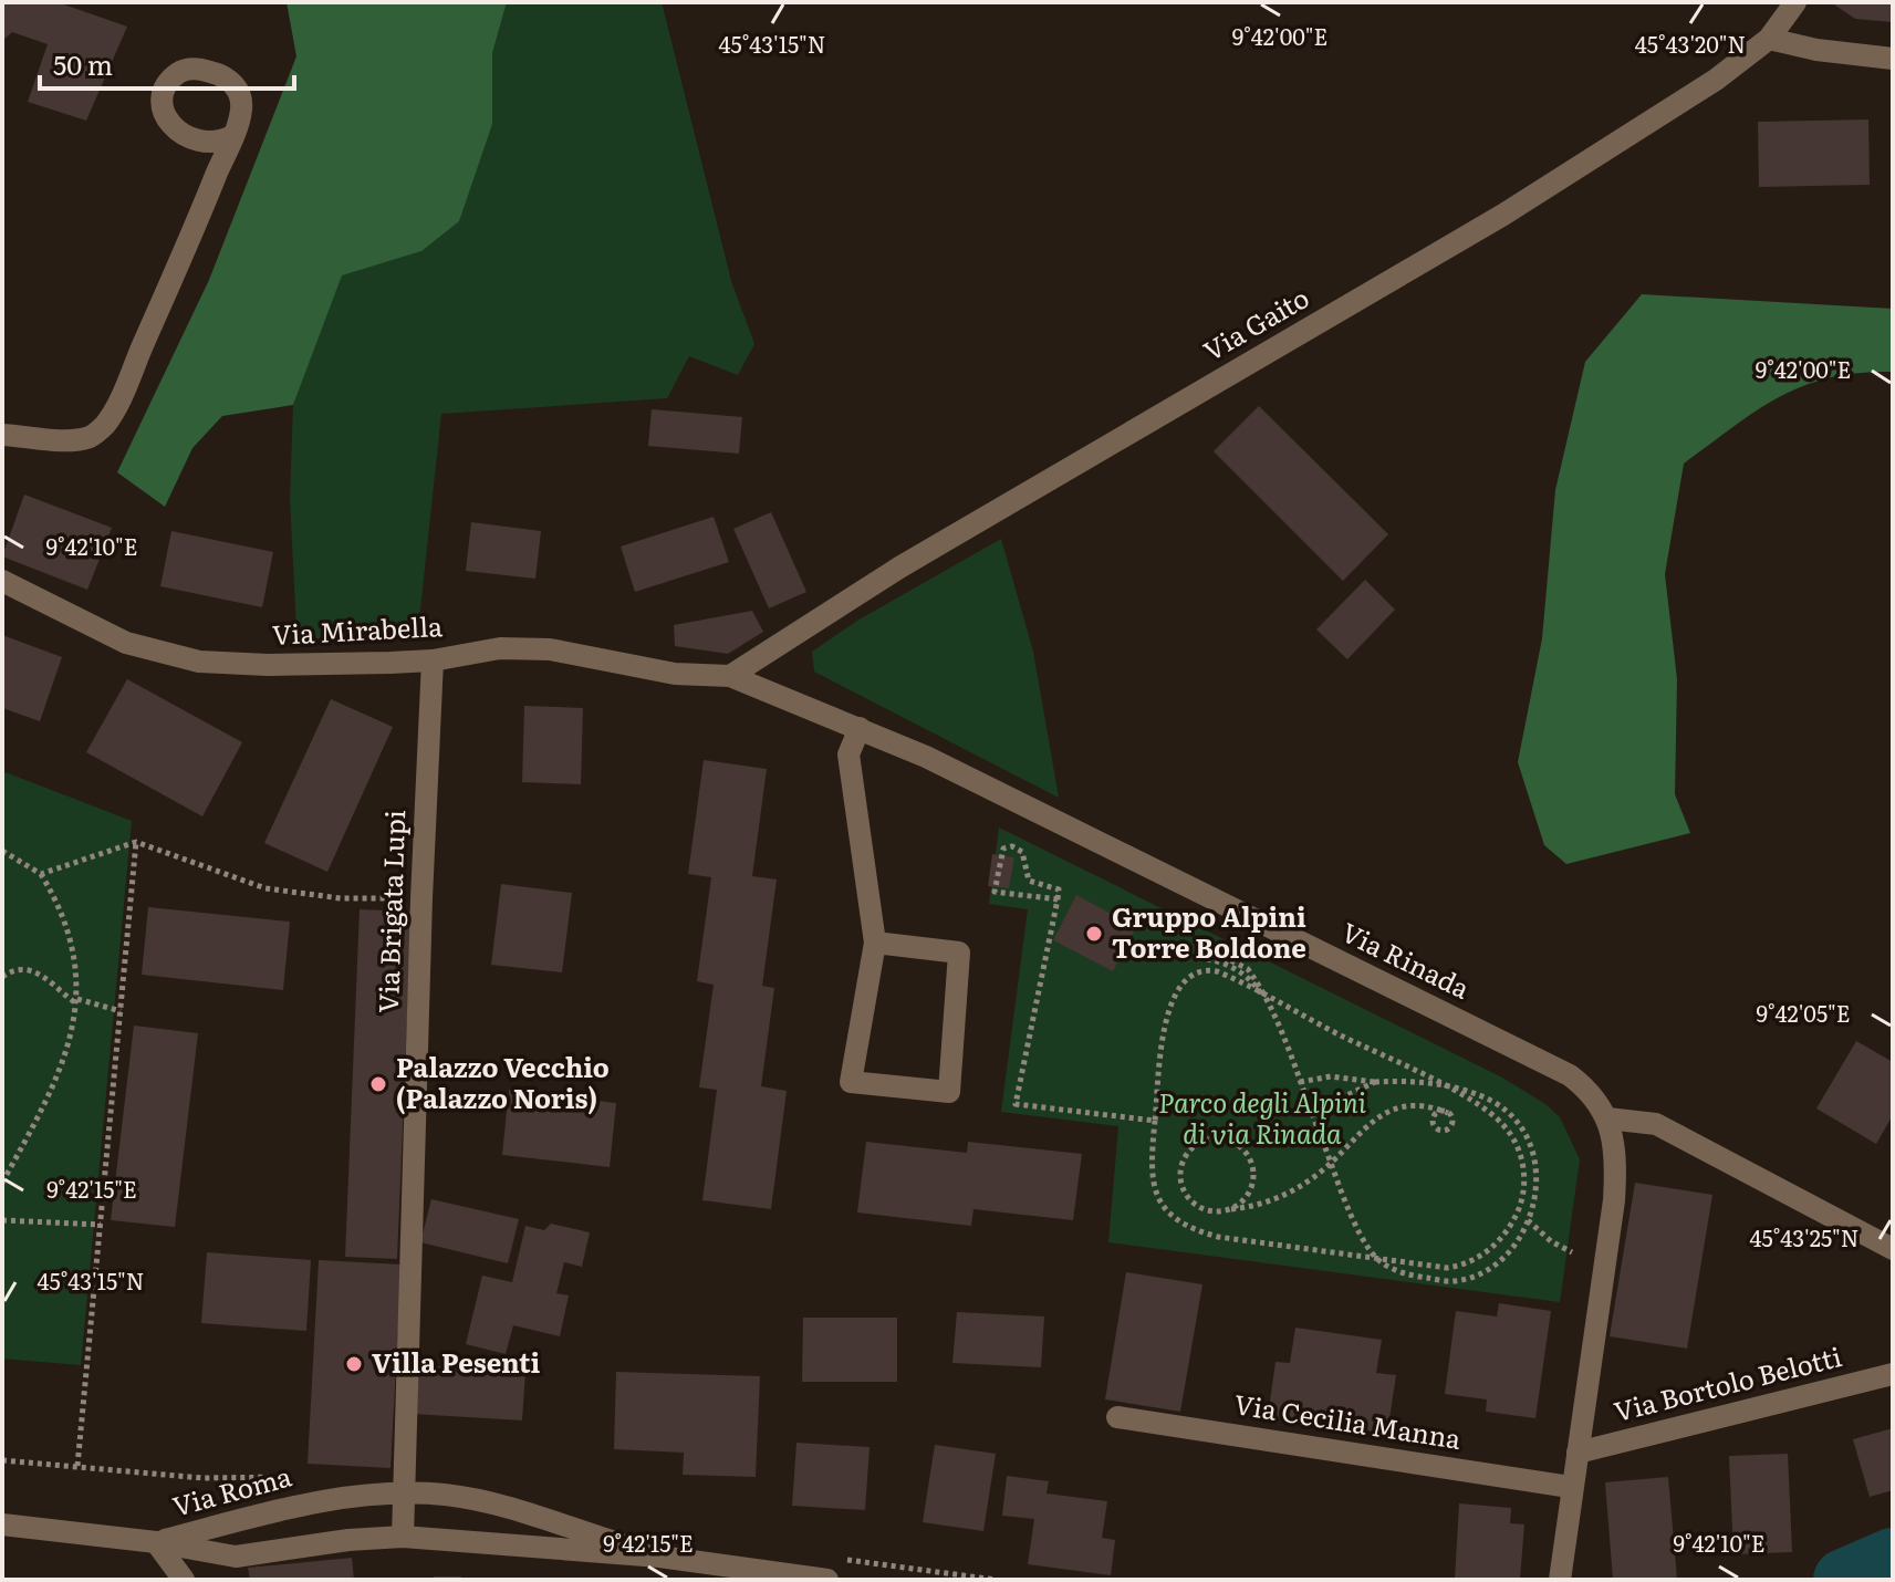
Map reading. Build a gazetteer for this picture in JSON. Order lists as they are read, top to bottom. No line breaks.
{"streets":{"street":["Via Gaito","Via Mirabella","Via Brigata Lupi","Via Rinada","Via Bortolo Belotti","Via Cecilia Manna","Via Roma"]},"crossings":[["Via Gaito","Via Mirabella"],["Via Gaito","Via Rinada"],["Via Mirabella","Via Brigata Lupi"],["Via Mirabella","Via Rinada"],["Via Brigata Lupi","Via Roma"]],"parks":["Parco degli Alpini di via Rinada"],"places":["Gruppo Alpini Torre Boldone","Palazzo Vecchio (Palazzo Noris)","Villa Pesenti"],"scale_bar":"50 m","coordinates":["9°42'00\"E","45°43'15\"N","45°43'20\"N","9°42'10\"E","9°42'05\"E","9°42'15\"E","45°43'25\"N"]}
